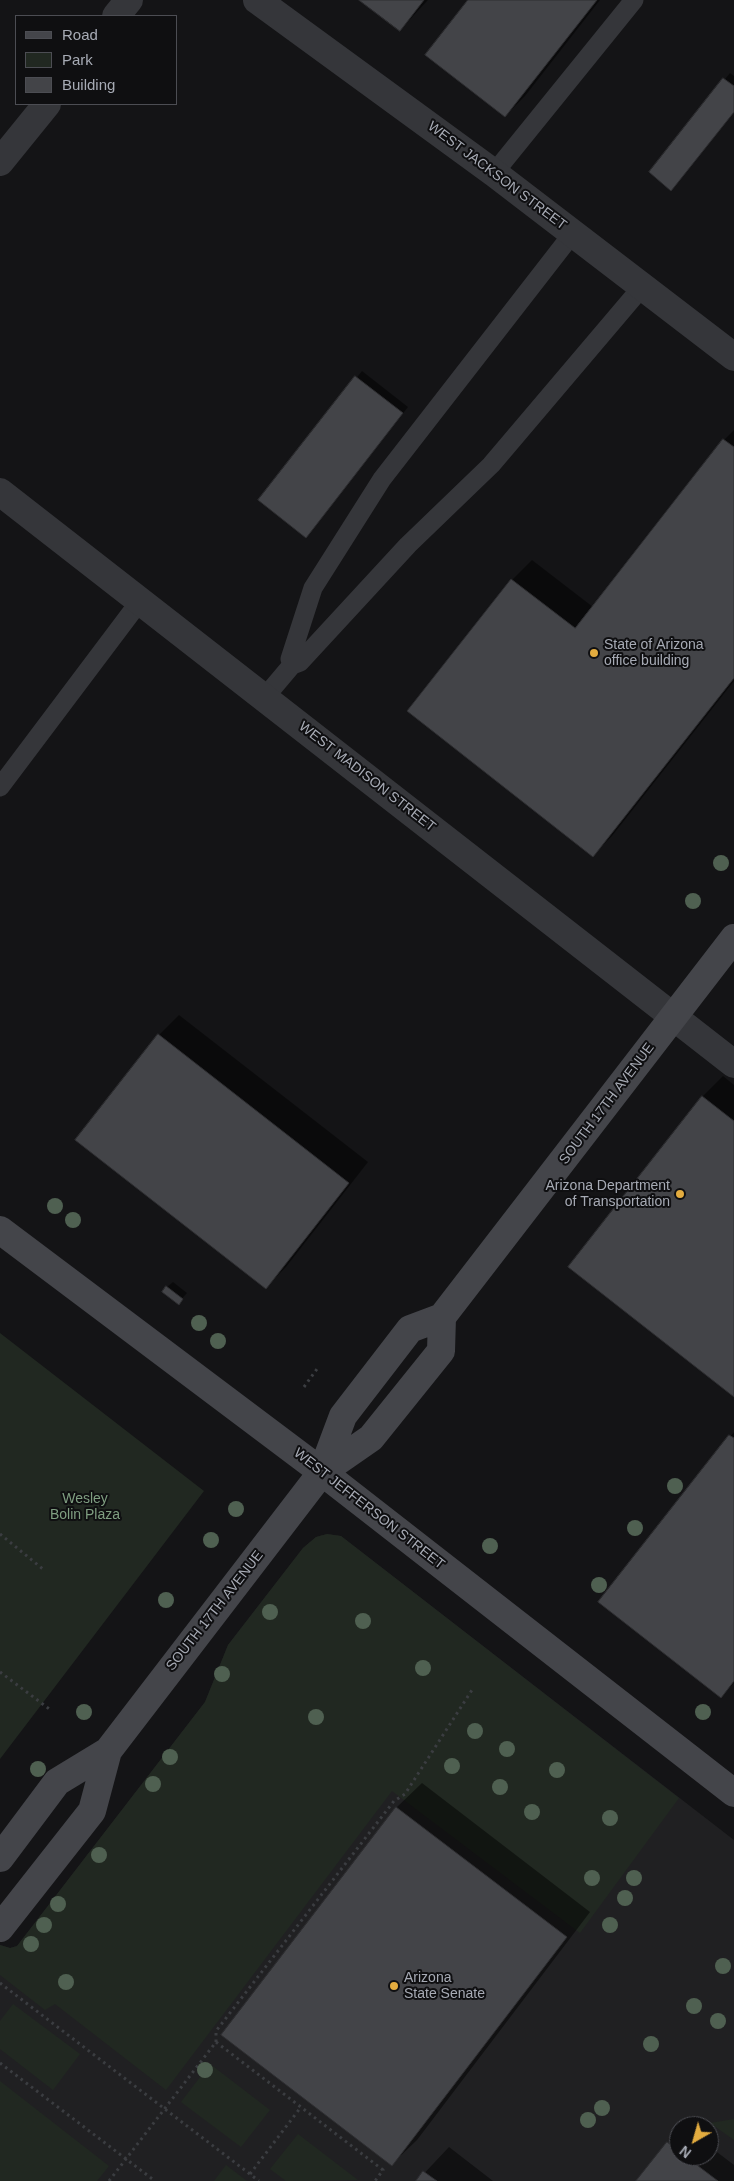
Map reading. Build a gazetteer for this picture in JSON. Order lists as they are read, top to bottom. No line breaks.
{"streets":{"main road":["SOUTH 17TH AVENUE","WEST JEFFERSON STREET"],"street":["WEST JACKSON STREET","WEST MADISON STREET"]},"crossings":[["WEST MADISON STREET","SOUTH 17TH AVENUE"],["SOUTH 17TH AVENUE","WEST JEFFERSON STREET"]],"parks":["Wesley Bolin Plaza"],"places":["State of Arizona office building","Arizona Department of Transportation","Arizona State Senate"],"legend":["Road","Park","Building"],"north":"bottom left"}
